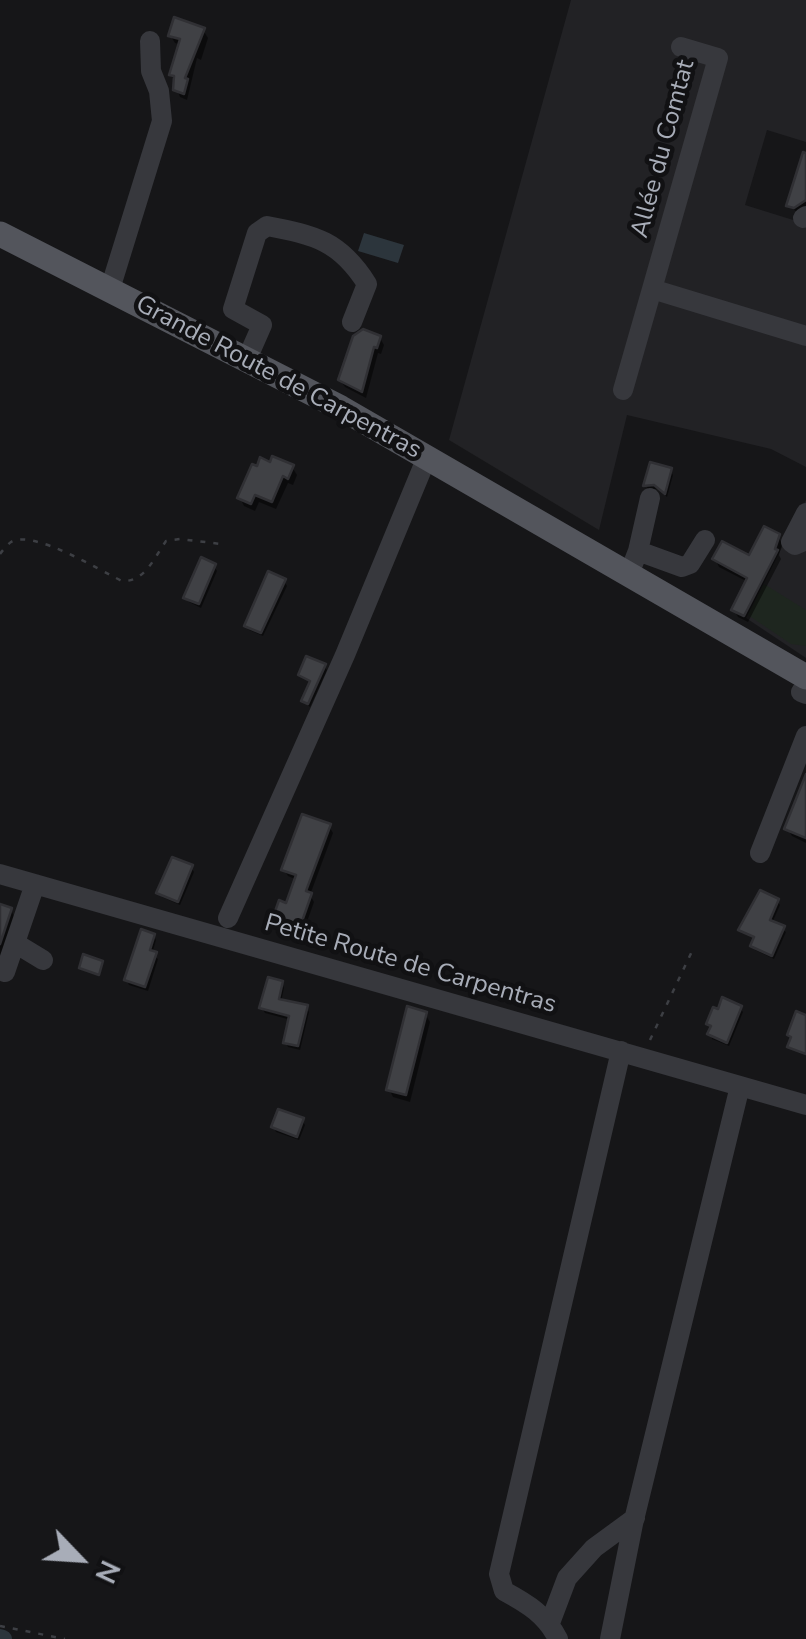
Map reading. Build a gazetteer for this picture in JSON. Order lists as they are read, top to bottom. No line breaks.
{"streets":{"main road":["Grande Route de Carpentras"],"street":["Allée du Comtat","Petite Route de Carpentras"]},"north":"bottom right"}
